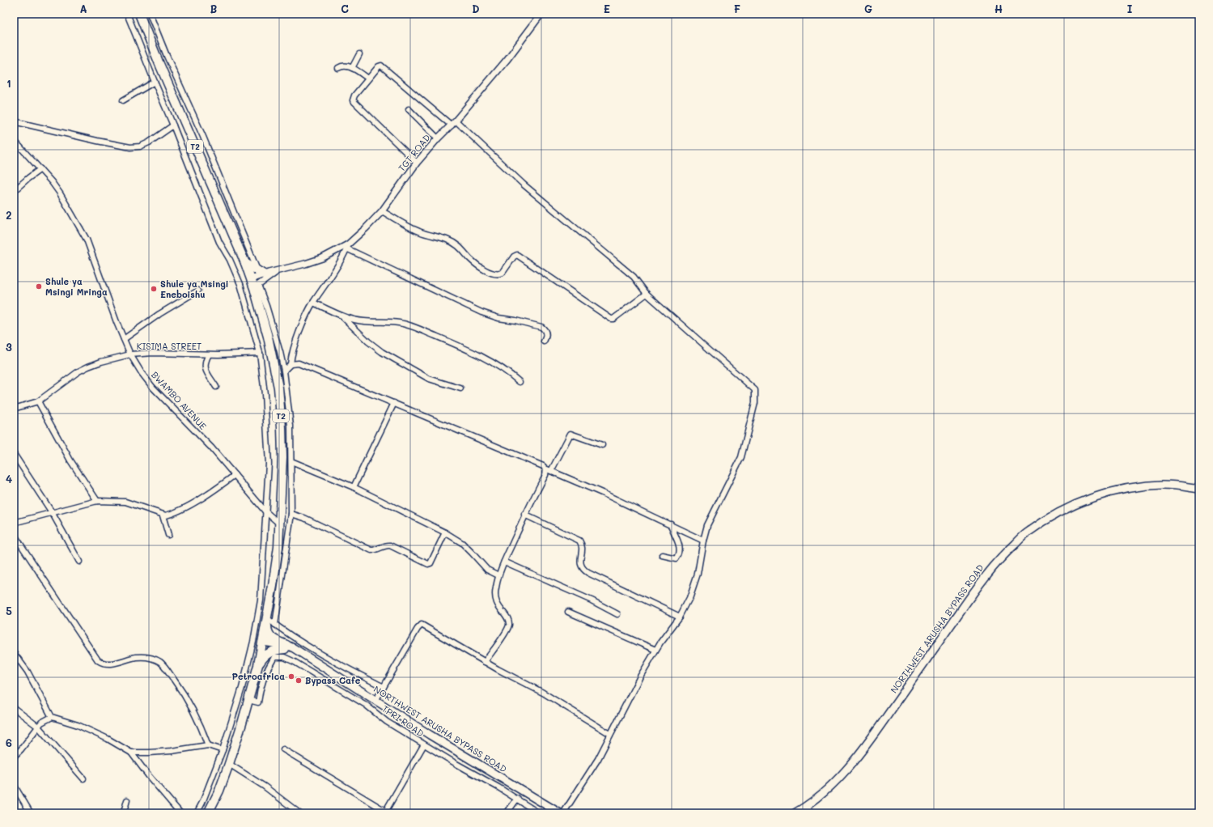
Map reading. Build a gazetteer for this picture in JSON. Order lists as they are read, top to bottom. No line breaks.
{"streets":{"highway":["T2"],"main road":["NORTHWEST ARUSHA BYPASS ROAD"],"street":["TGT ROAD","KISIMA STREET","BWAMBO AVENUE","TPRI ROAD"]},"crossings":[["T2","TGT ROAD"],["T2","BWAMBO AVENUE"],["T2","NORTHWEST ARUSHA BYPASS ROAD"],["T2","TPRI ROAD"],["KISIMA STREET","BWAMBO AVENUE"]],"places":["Shule ya Msingi Mringa","Shule ya Msingi Eneboishu","Petroafrica","Bypass Cafe"],"grid":{"columns":["A","B","C","D","E","F","G","H","I"],"rows":["1","2","3","4","5","6"]}}
